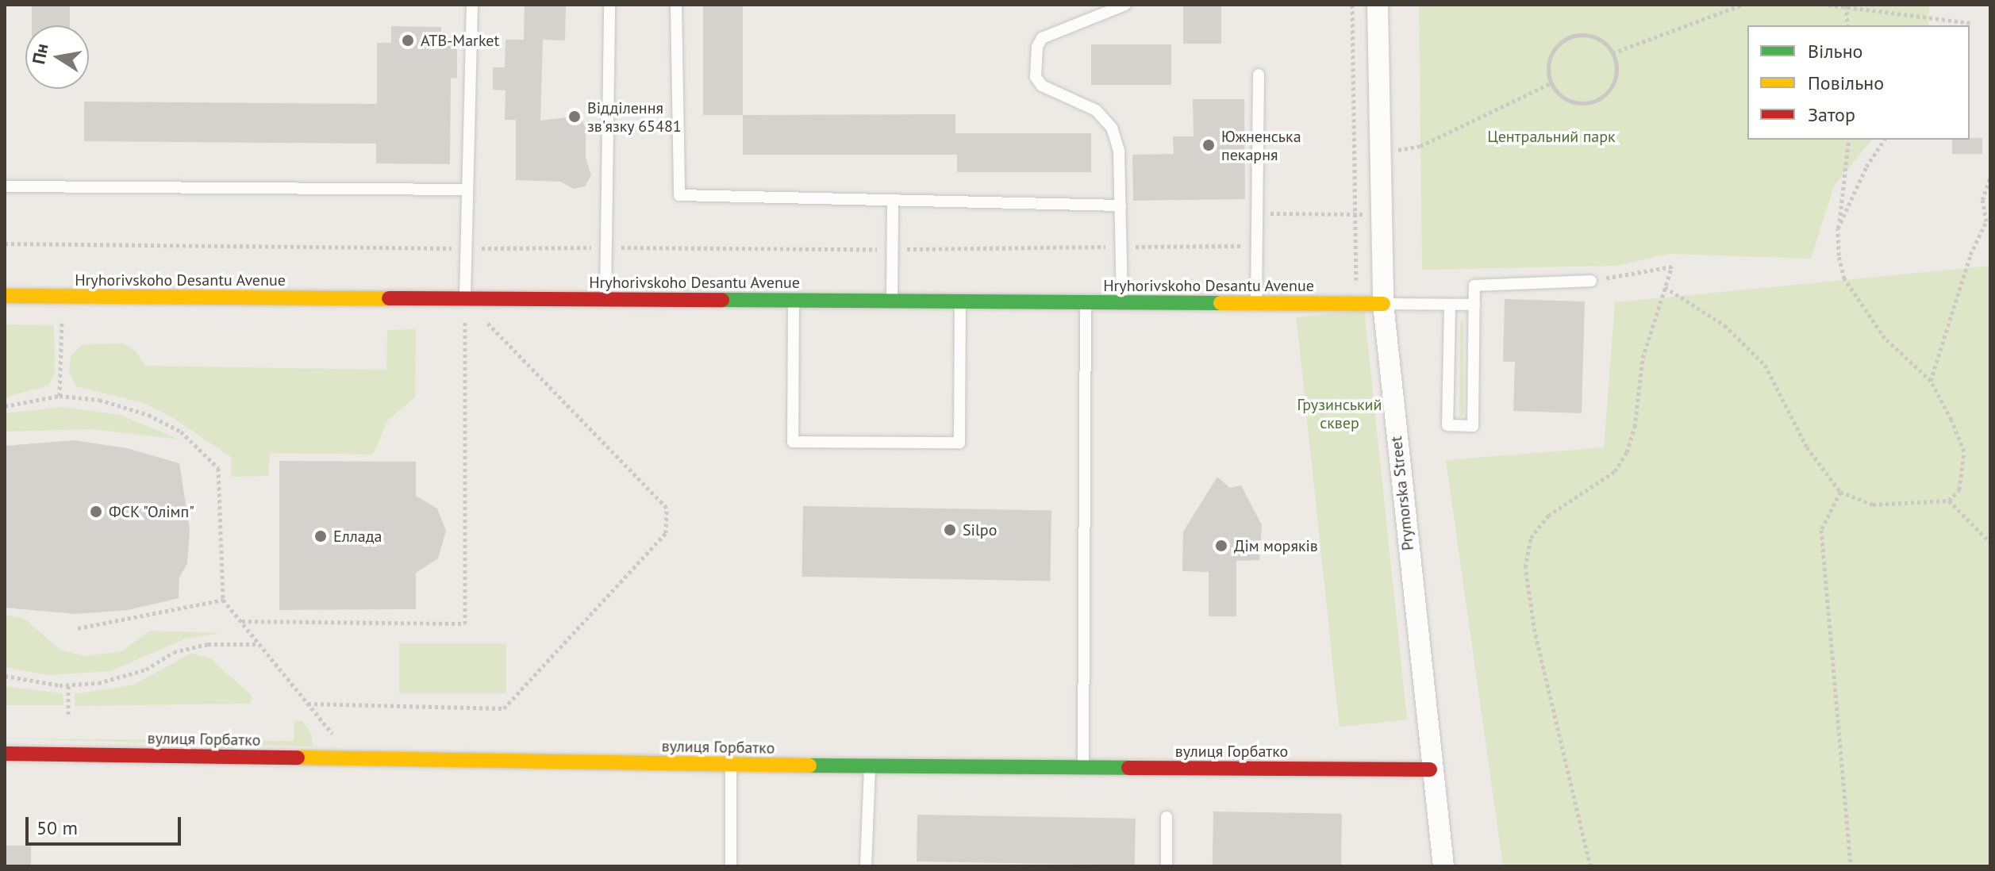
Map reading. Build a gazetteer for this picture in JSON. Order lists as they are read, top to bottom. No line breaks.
{"streets":{"street":["Hryhorivskoho Desantu Avenue","Prymorska Street","вулиця Горбатко"]},"crossings":[["Hryhorivskoho Desantu Avenue","Prymorska Street"],["Prymorska Street","вулиця Горбатко"]],"parks":["Центральний парк","Грузинський сквер"],"places":["ATB-Market","Відділення зв'язку 65481","Южненська пекарня","ФСК \"Олімп\"","Silpo","Еллада","Дім моряків"],"legend":["Вільно","Повільно","Затор"],"scale_bar":"50 m","north":"left"}
